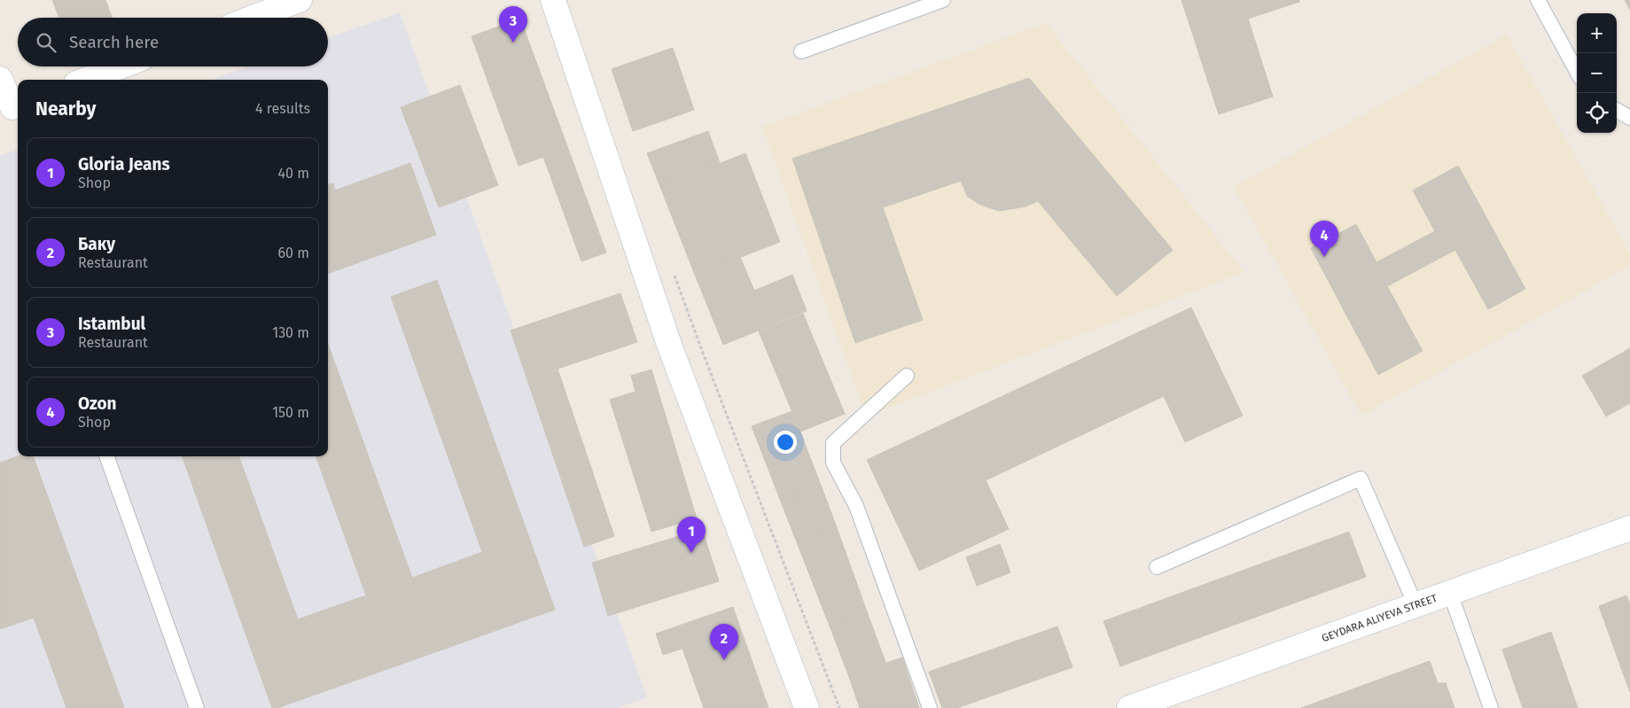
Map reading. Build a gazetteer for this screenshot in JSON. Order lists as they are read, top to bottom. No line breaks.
{"streets":{"street":["GEYDARA ALIYEVA STREET"]},"page":{"pins":["3","4","1","2"],"map_buttons":["+","−"],"search":"Search here","heading":["Nearby","4 results"],"list":[{"mark":"1","name":"Gloria Jeans","note":"Shop","value":"40 m"},{"mark":"2","name":"Баку","note":"Restaurant","value":"60 m"},{"mark":"3","name":"Istambul","note":"Restaurant","value":"130 m"},{"mark":"4","name":"Ozon","note":"Shop","value":"150 m"}]}}
